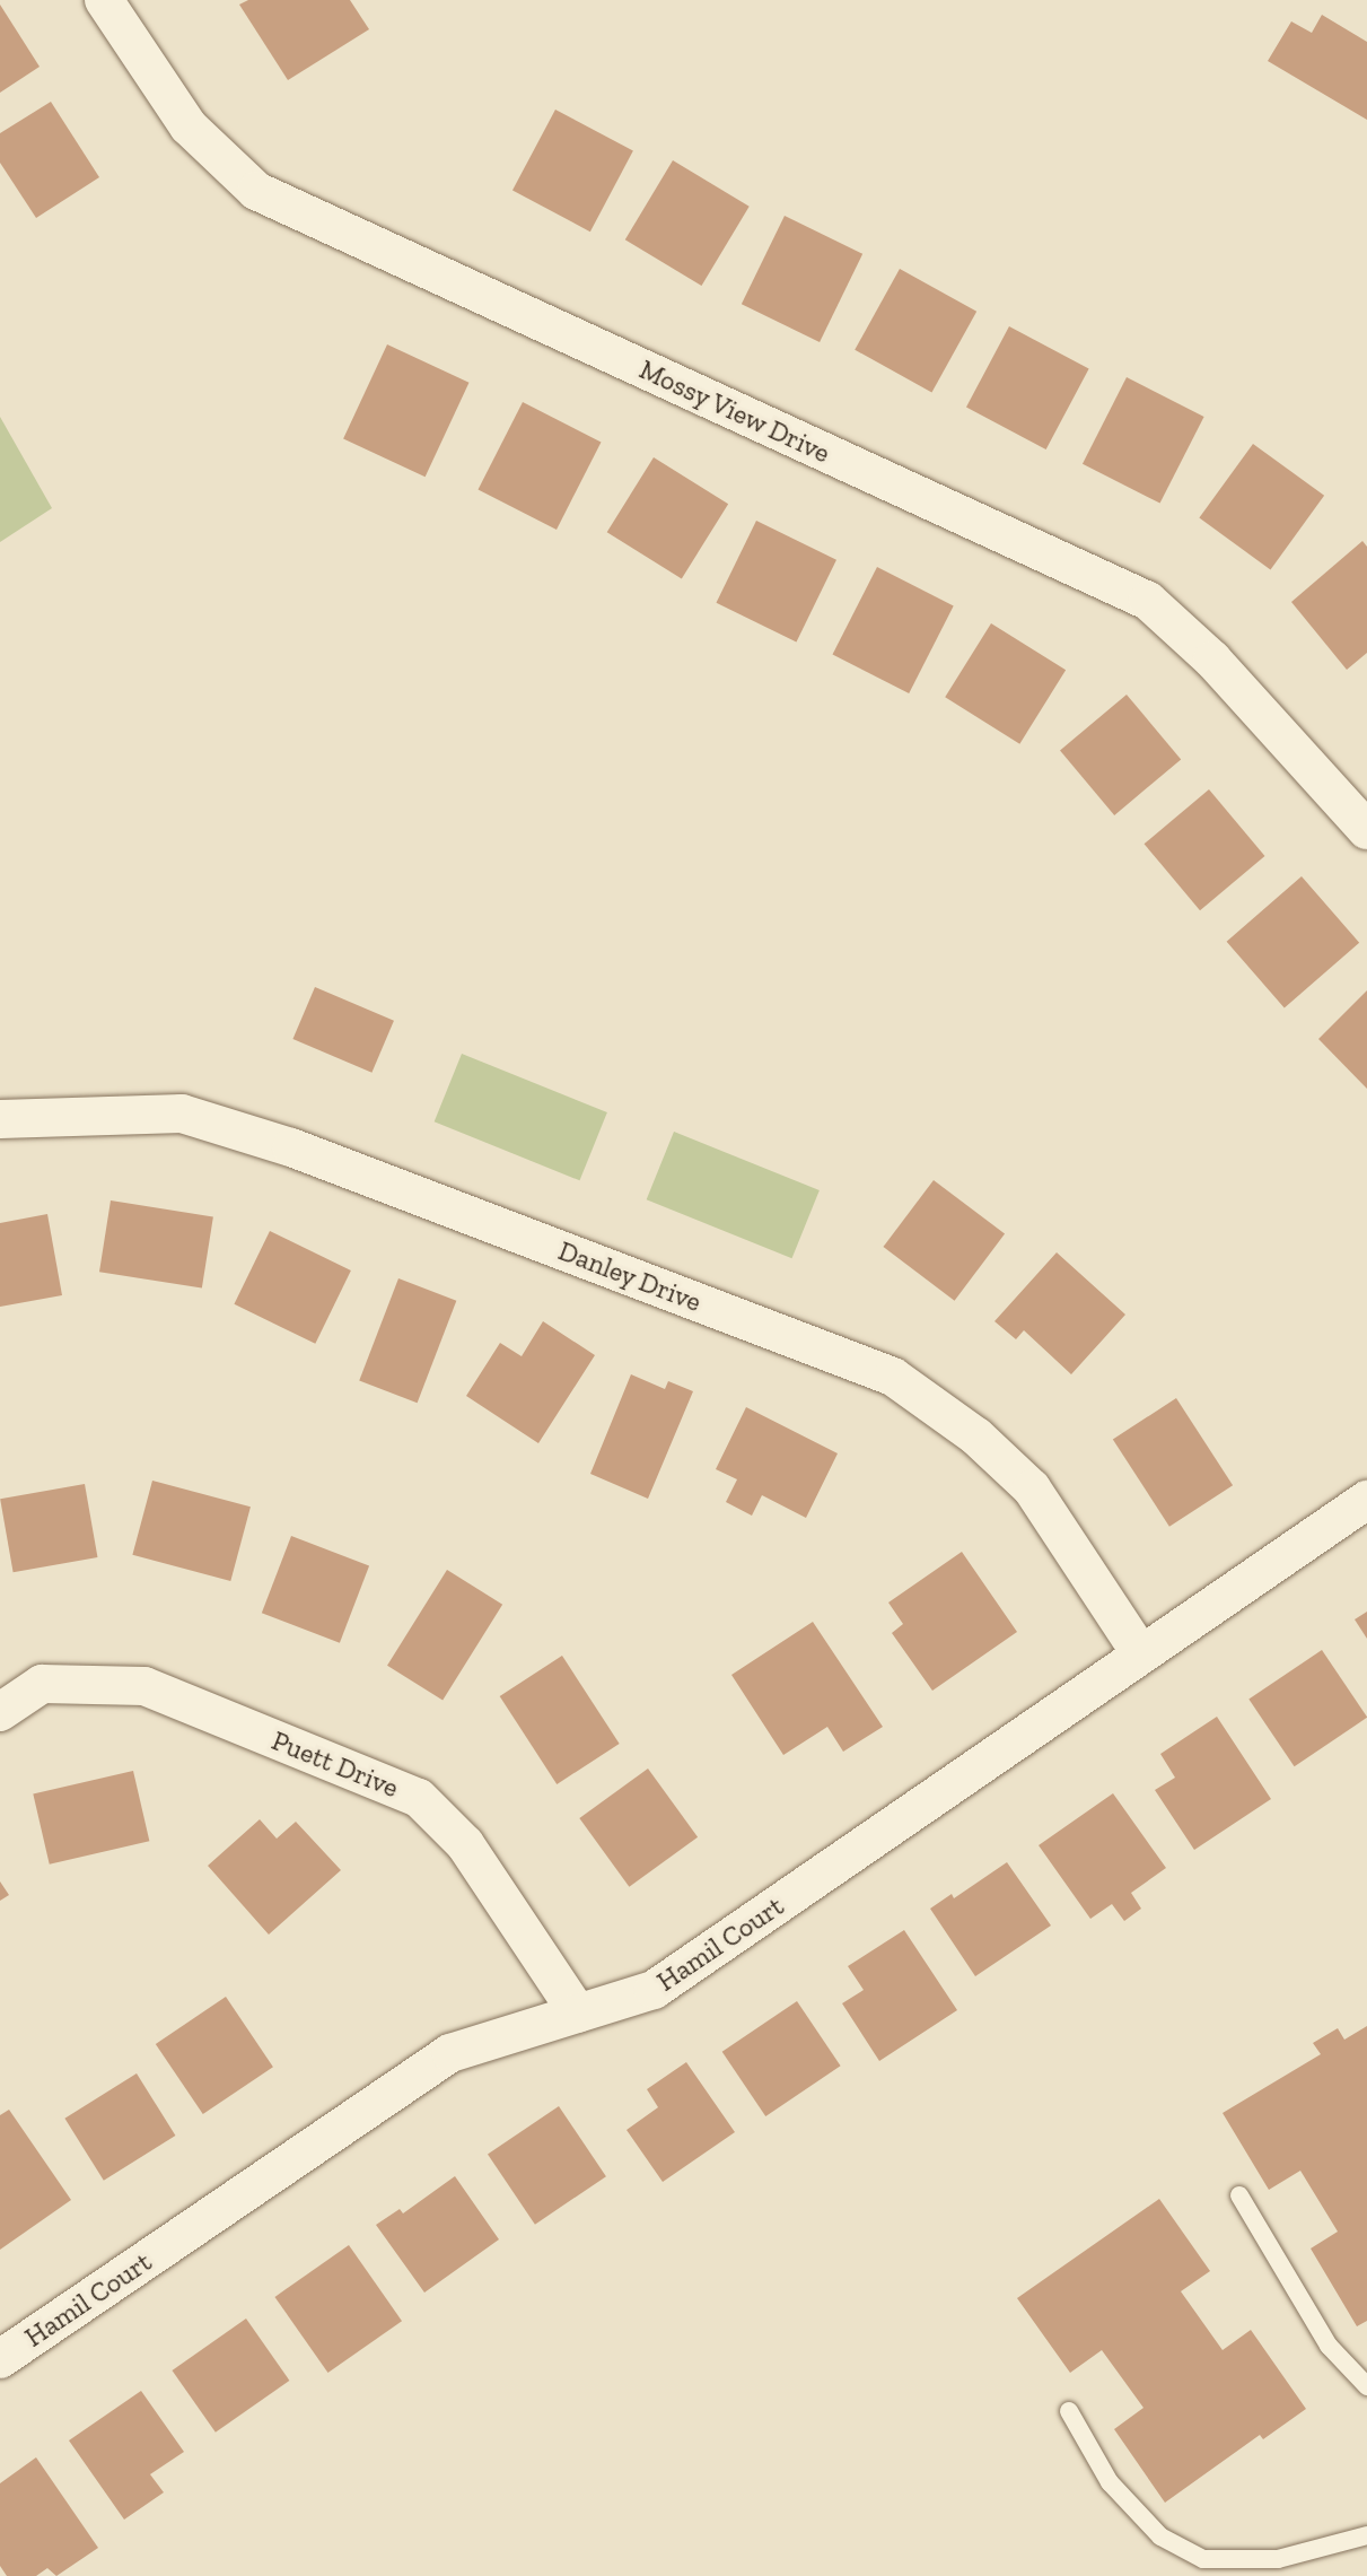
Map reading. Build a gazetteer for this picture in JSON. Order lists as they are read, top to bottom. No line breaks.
{"streets":{"street":["Mossy View Drive","Danley Drive","Puett Drive","Hamil Court"]},"crossings":[["Danley Drive","Hamil Court"],["Puett Drive","Hamil Court"]]}
